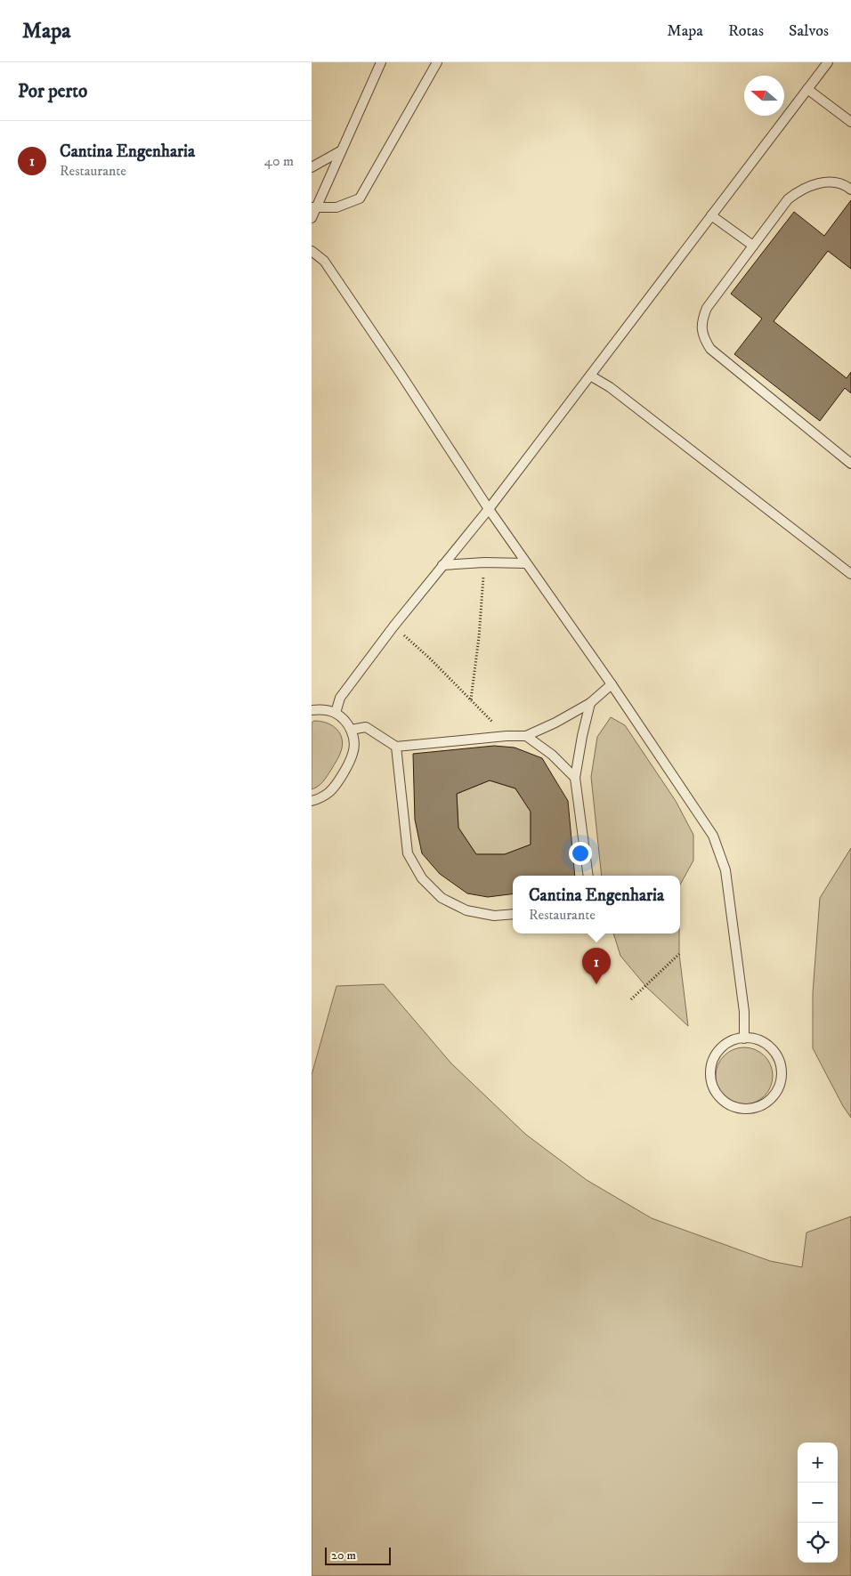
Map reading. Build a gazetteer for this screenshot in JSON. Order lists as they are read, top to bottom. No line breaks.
{"scale_bar":"20 m","north":"left","page":{"header":"Mapa","nav":["Mapa","Rotas","Salvos"],"heading":"Por perto","list":[{"mark":"1","name":"Cantina Engenharia","note":"Restaurante","value":"40 m"}],"popup":["Cantina Engenharia","Restaurante"],"pins":"1","map_buttons":["+","−"],"scale":"20 m"}}
